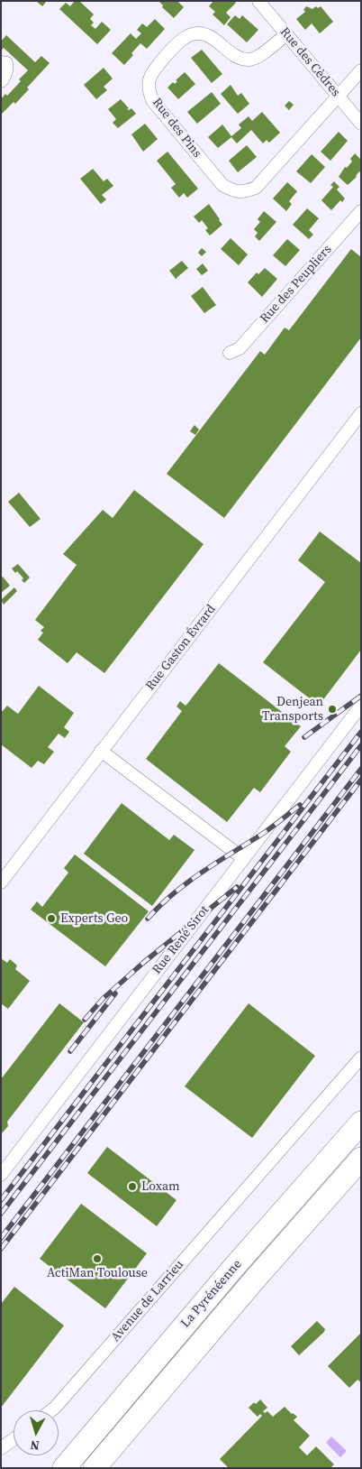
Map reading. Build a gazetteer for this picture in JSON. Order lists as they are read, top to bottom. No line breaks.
{"streets":{"highway":["La Pyrénéenne"],"street":["Rue des Cèdres","Rue des Pins","Rue des Peupliers","Rue Gaston Évrard","Rue René Sirot","Avenue de Larrieu"]},"crossings":[["Rue des Cèdres","Rue des Pins"]],"places":["Denjean Transports","Experts Geo","Loxam","ActiMan Toulouse"],"north":"bottom"}
